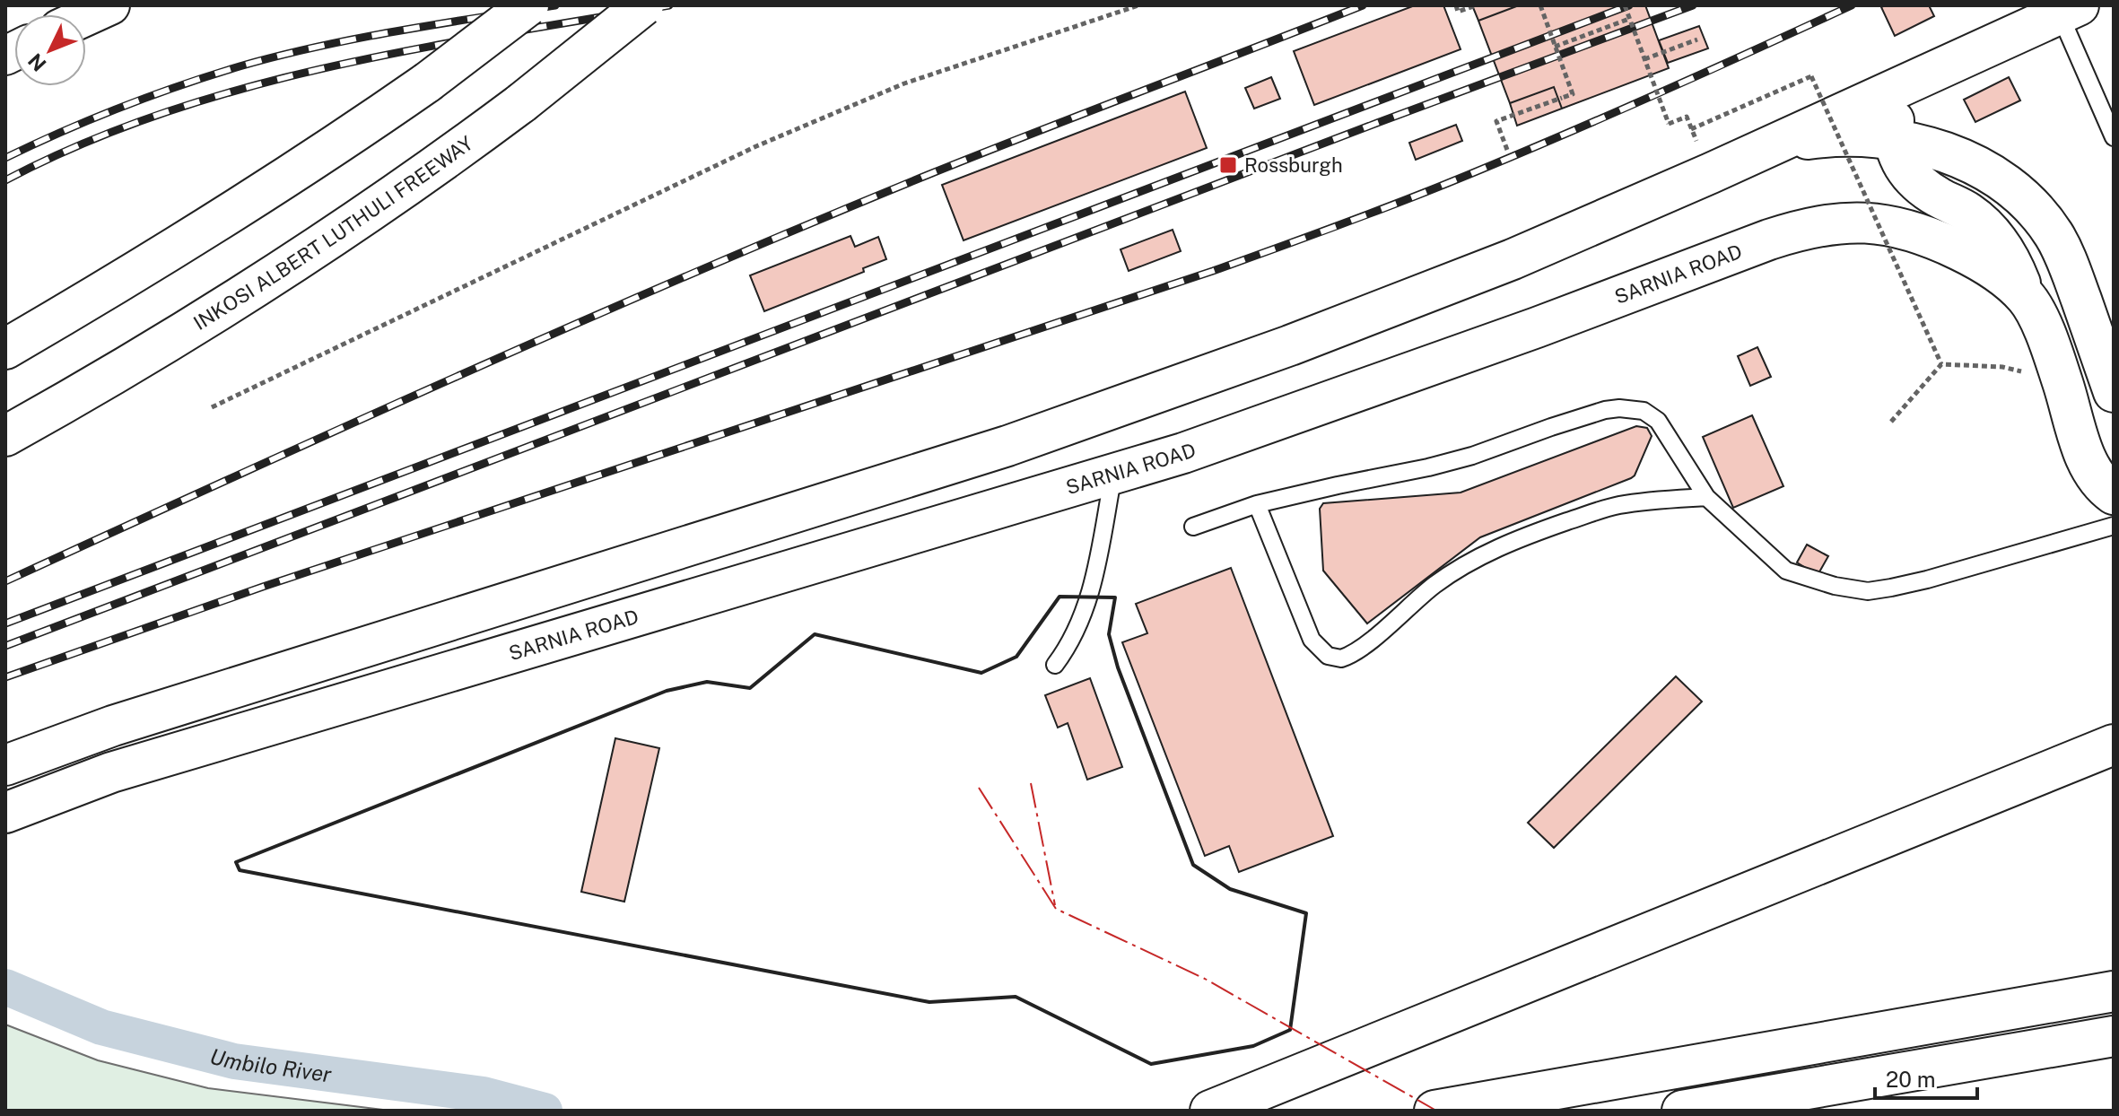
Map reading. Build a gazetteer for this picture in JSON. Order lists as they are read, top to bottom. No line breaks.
{"streets":{"main road":["INKOSI ALBERT LUTHULI FREEWAY","SARNIA ROAD"]},"water":["Umbilo River"],"places":{"transit":["Rossburgh"]},"scale_bar":"20 m","north":"bottom left"}
